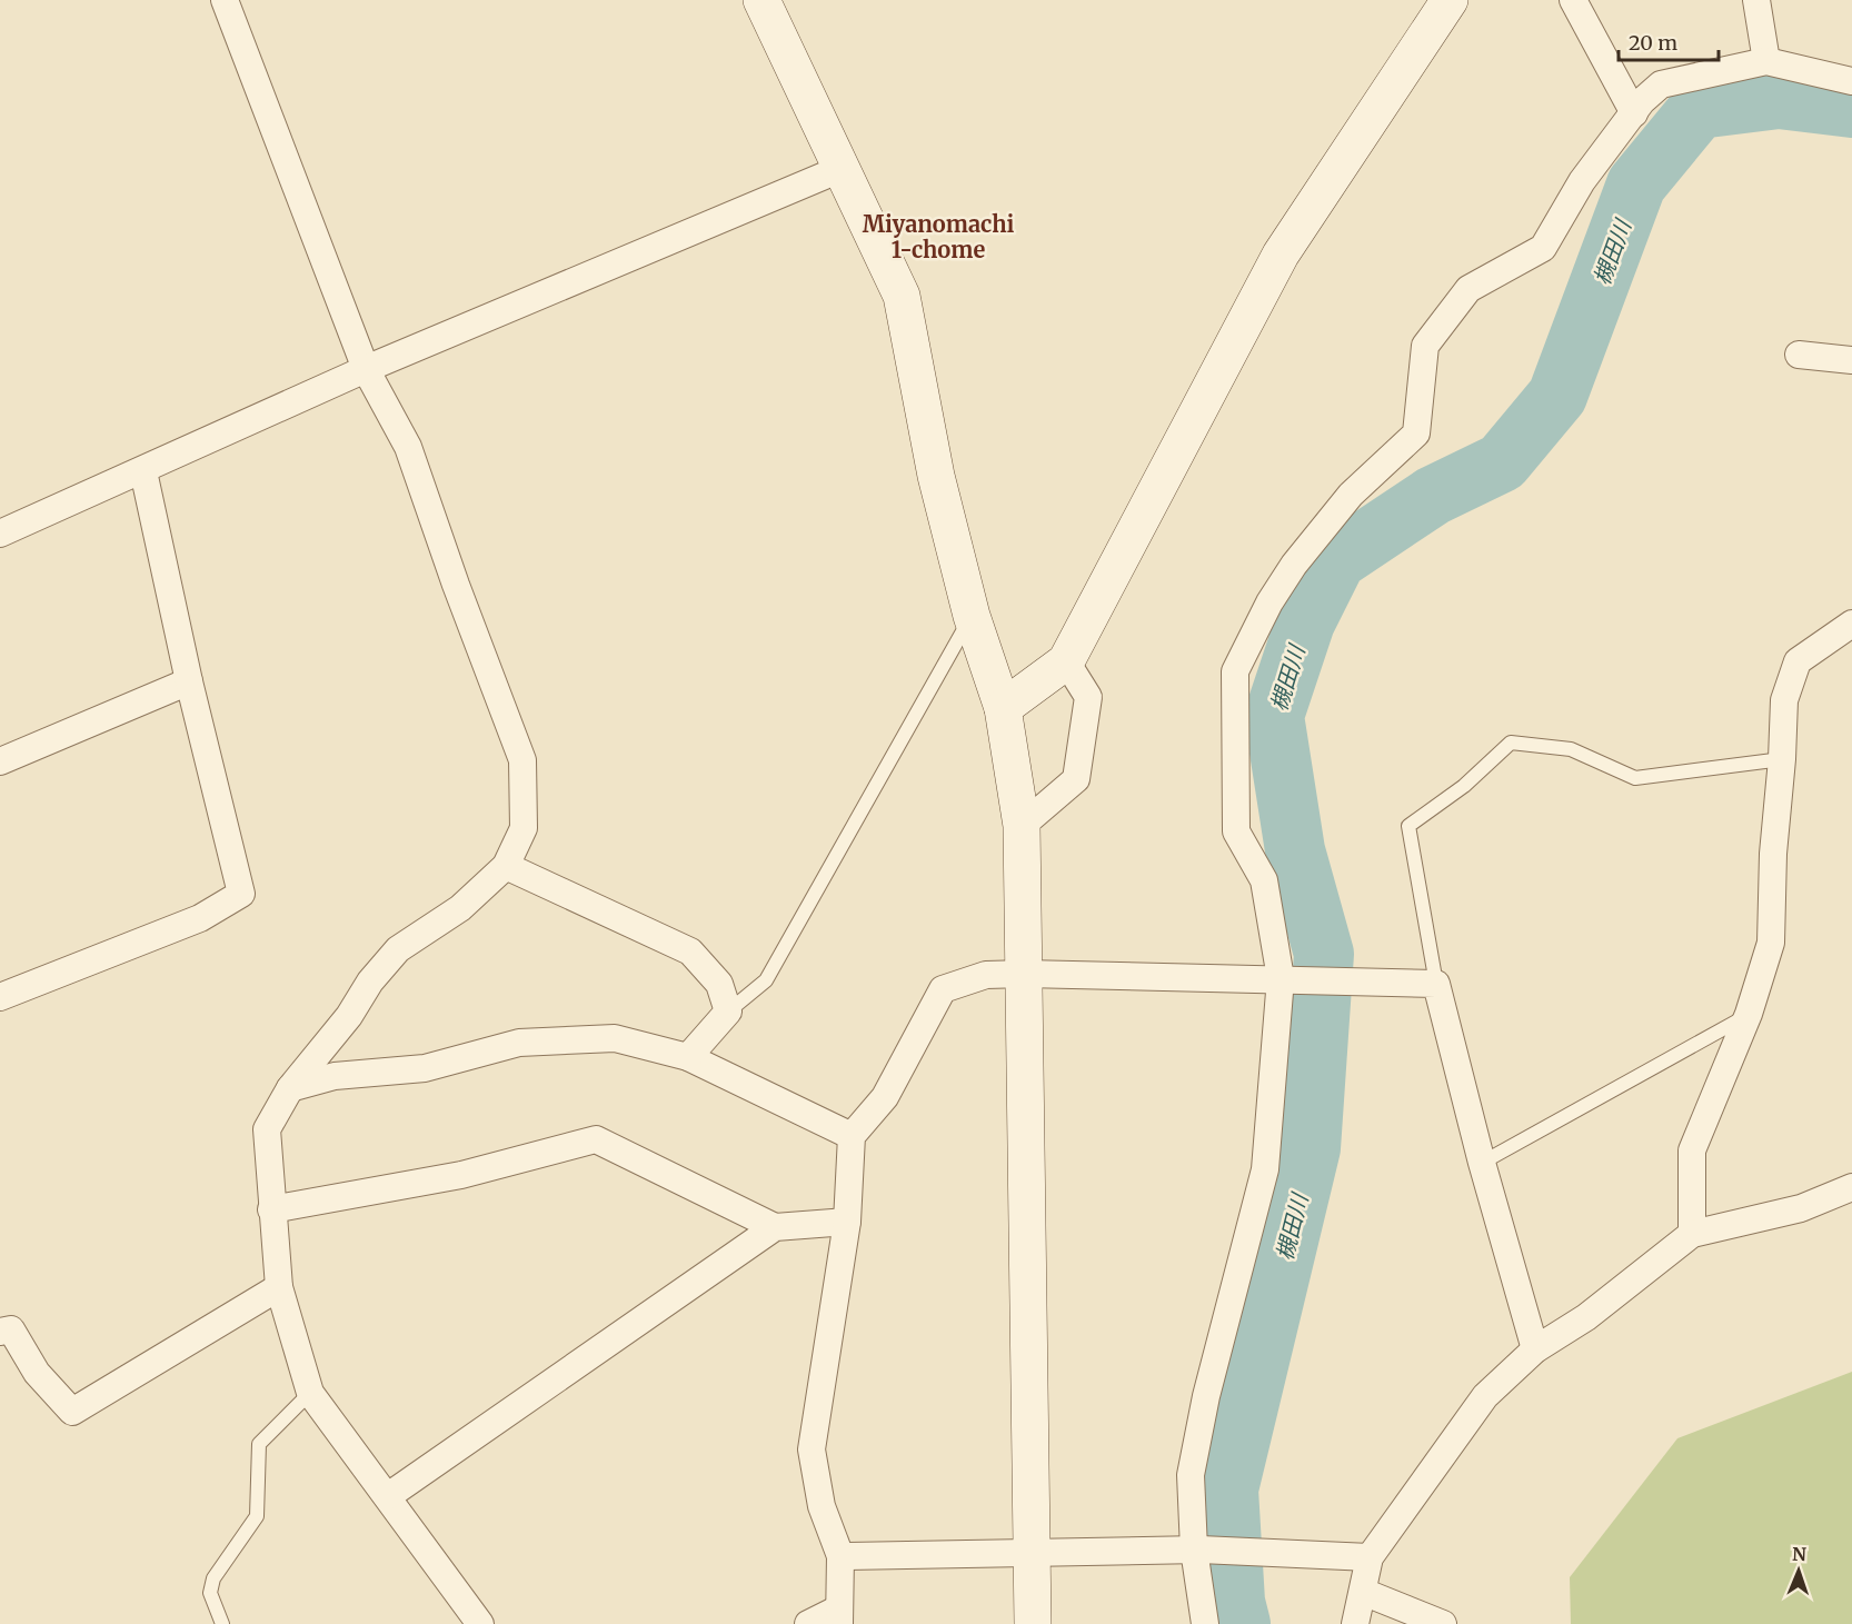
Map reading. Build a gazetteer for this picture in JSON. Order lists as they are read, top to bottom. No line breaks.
{"districts":["Miyanomachi 1-chome"],"water":["槻田川"],"scale_bar":"20 m","north":"top"}
